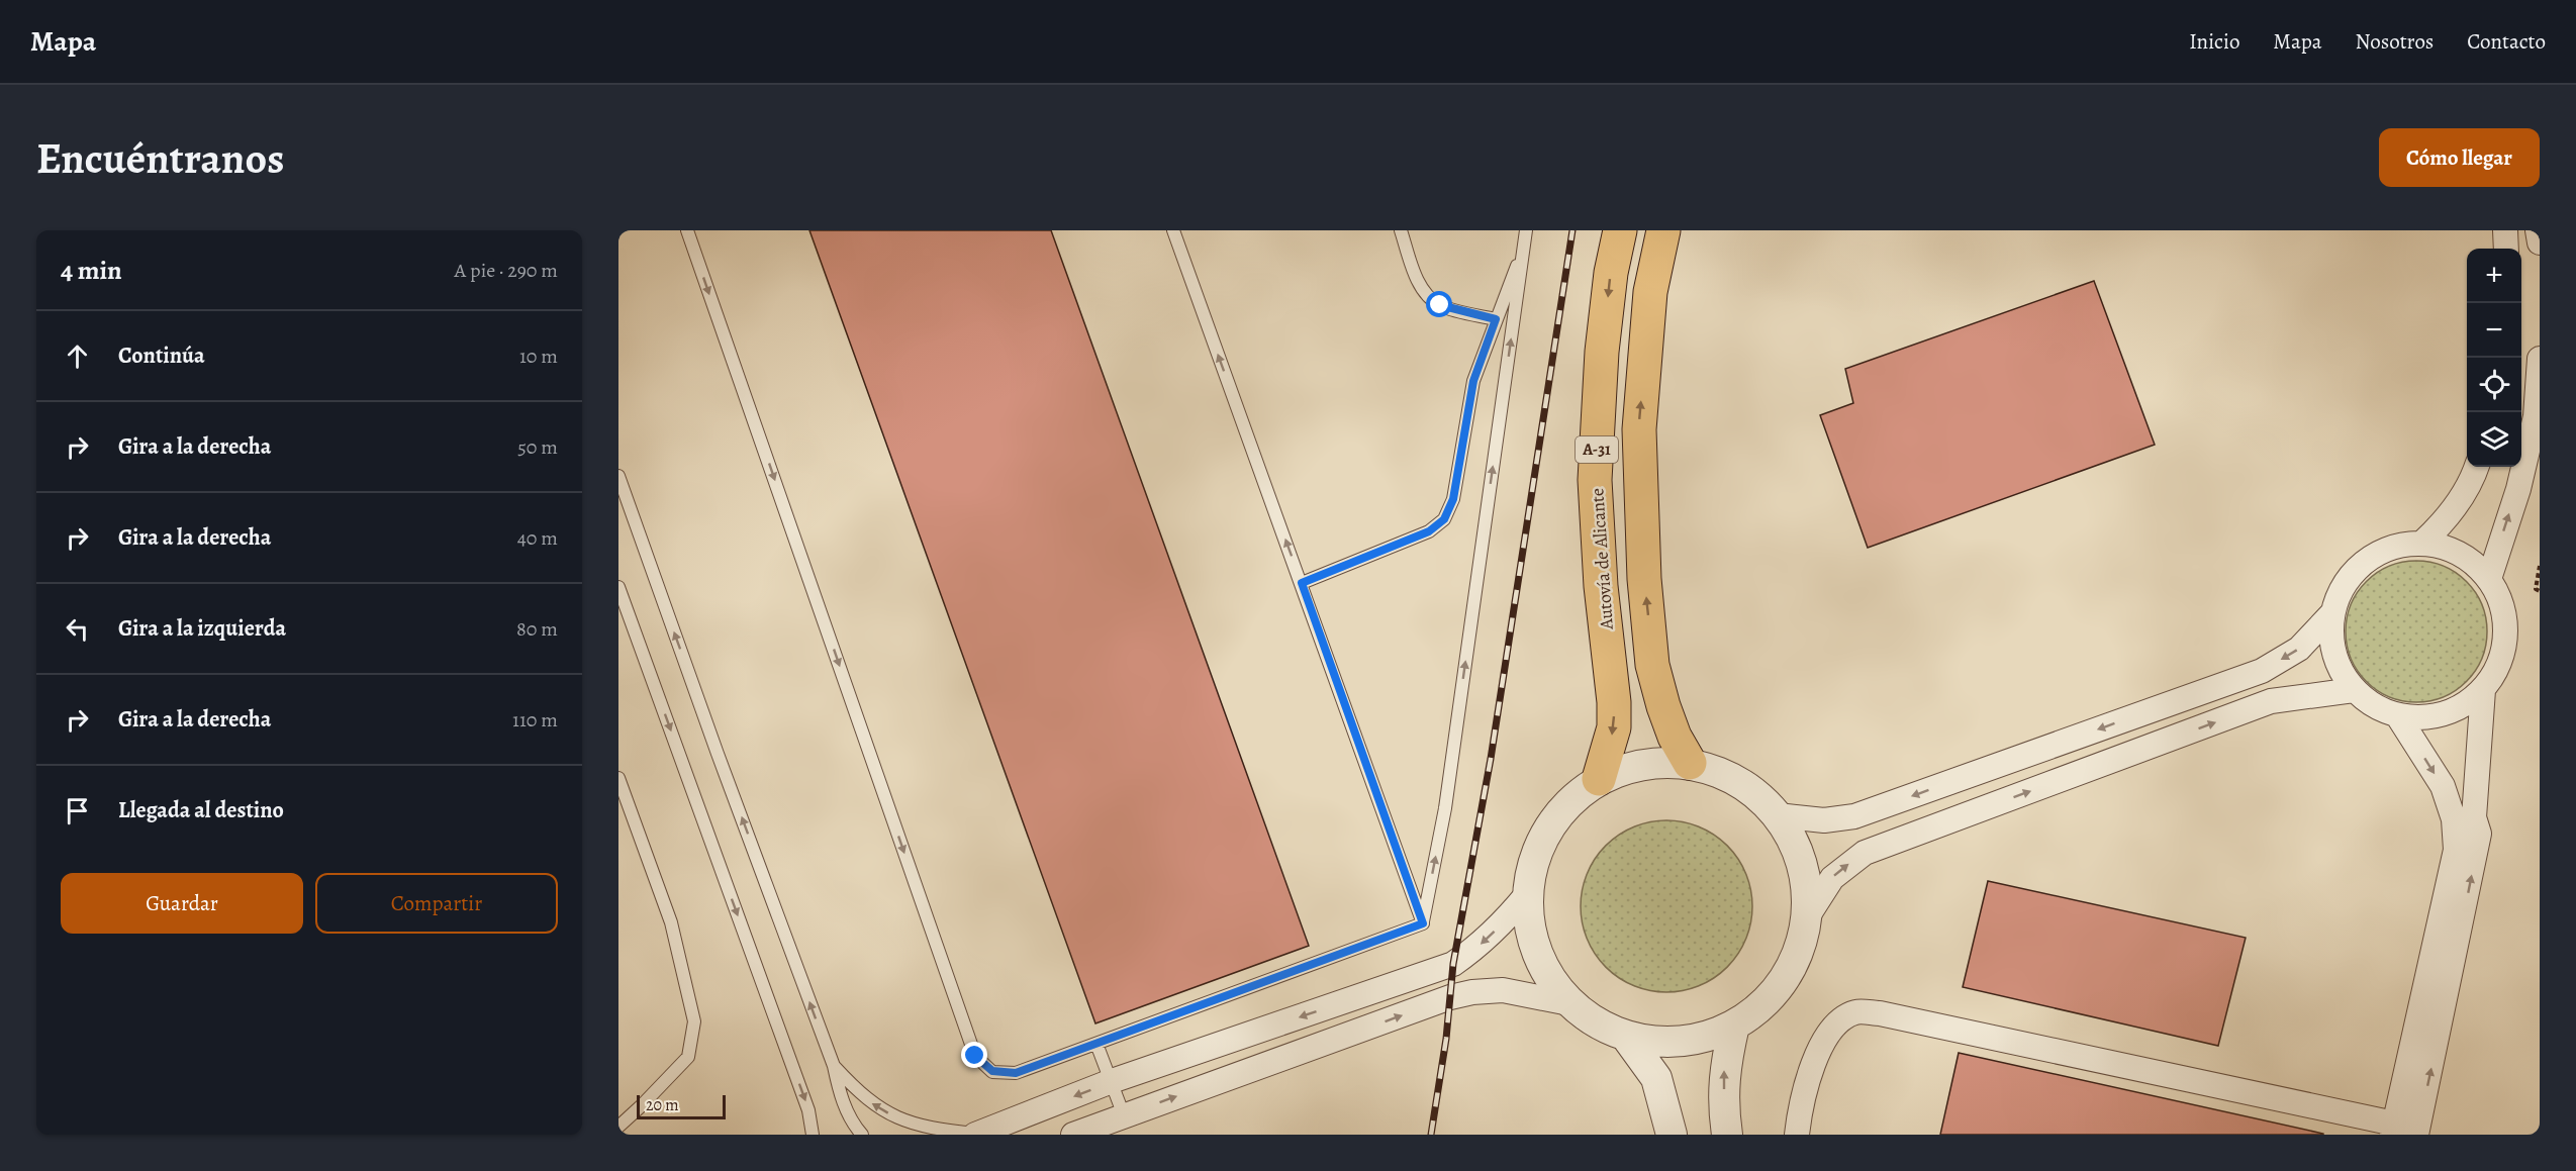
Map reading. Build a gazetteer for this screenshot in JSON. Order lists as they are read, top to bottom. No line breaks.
{"streets":{"highway":["A-31","Autovía de Alicante"]},"scale_bar":"20 m","page":{"header":"Mapa","nav":["Inicio","Mapa","Nosotros","Contacto"],"buttons":["Cómo llegar",["Guardar","Compartir"]],"title":"Encuéntranos","heading":["4 min","A pie · 290 m"],"map_buttons":["+","−"],"list":[["Continúa","10 m"],["Gira a la derecha","50 m"],["Gira a la derecha","40 m"],["Gira a la izquierda","80 m"],["Gira a la derecha","110 m"],"Llegada al destino"],"scale":"20 m"}}
